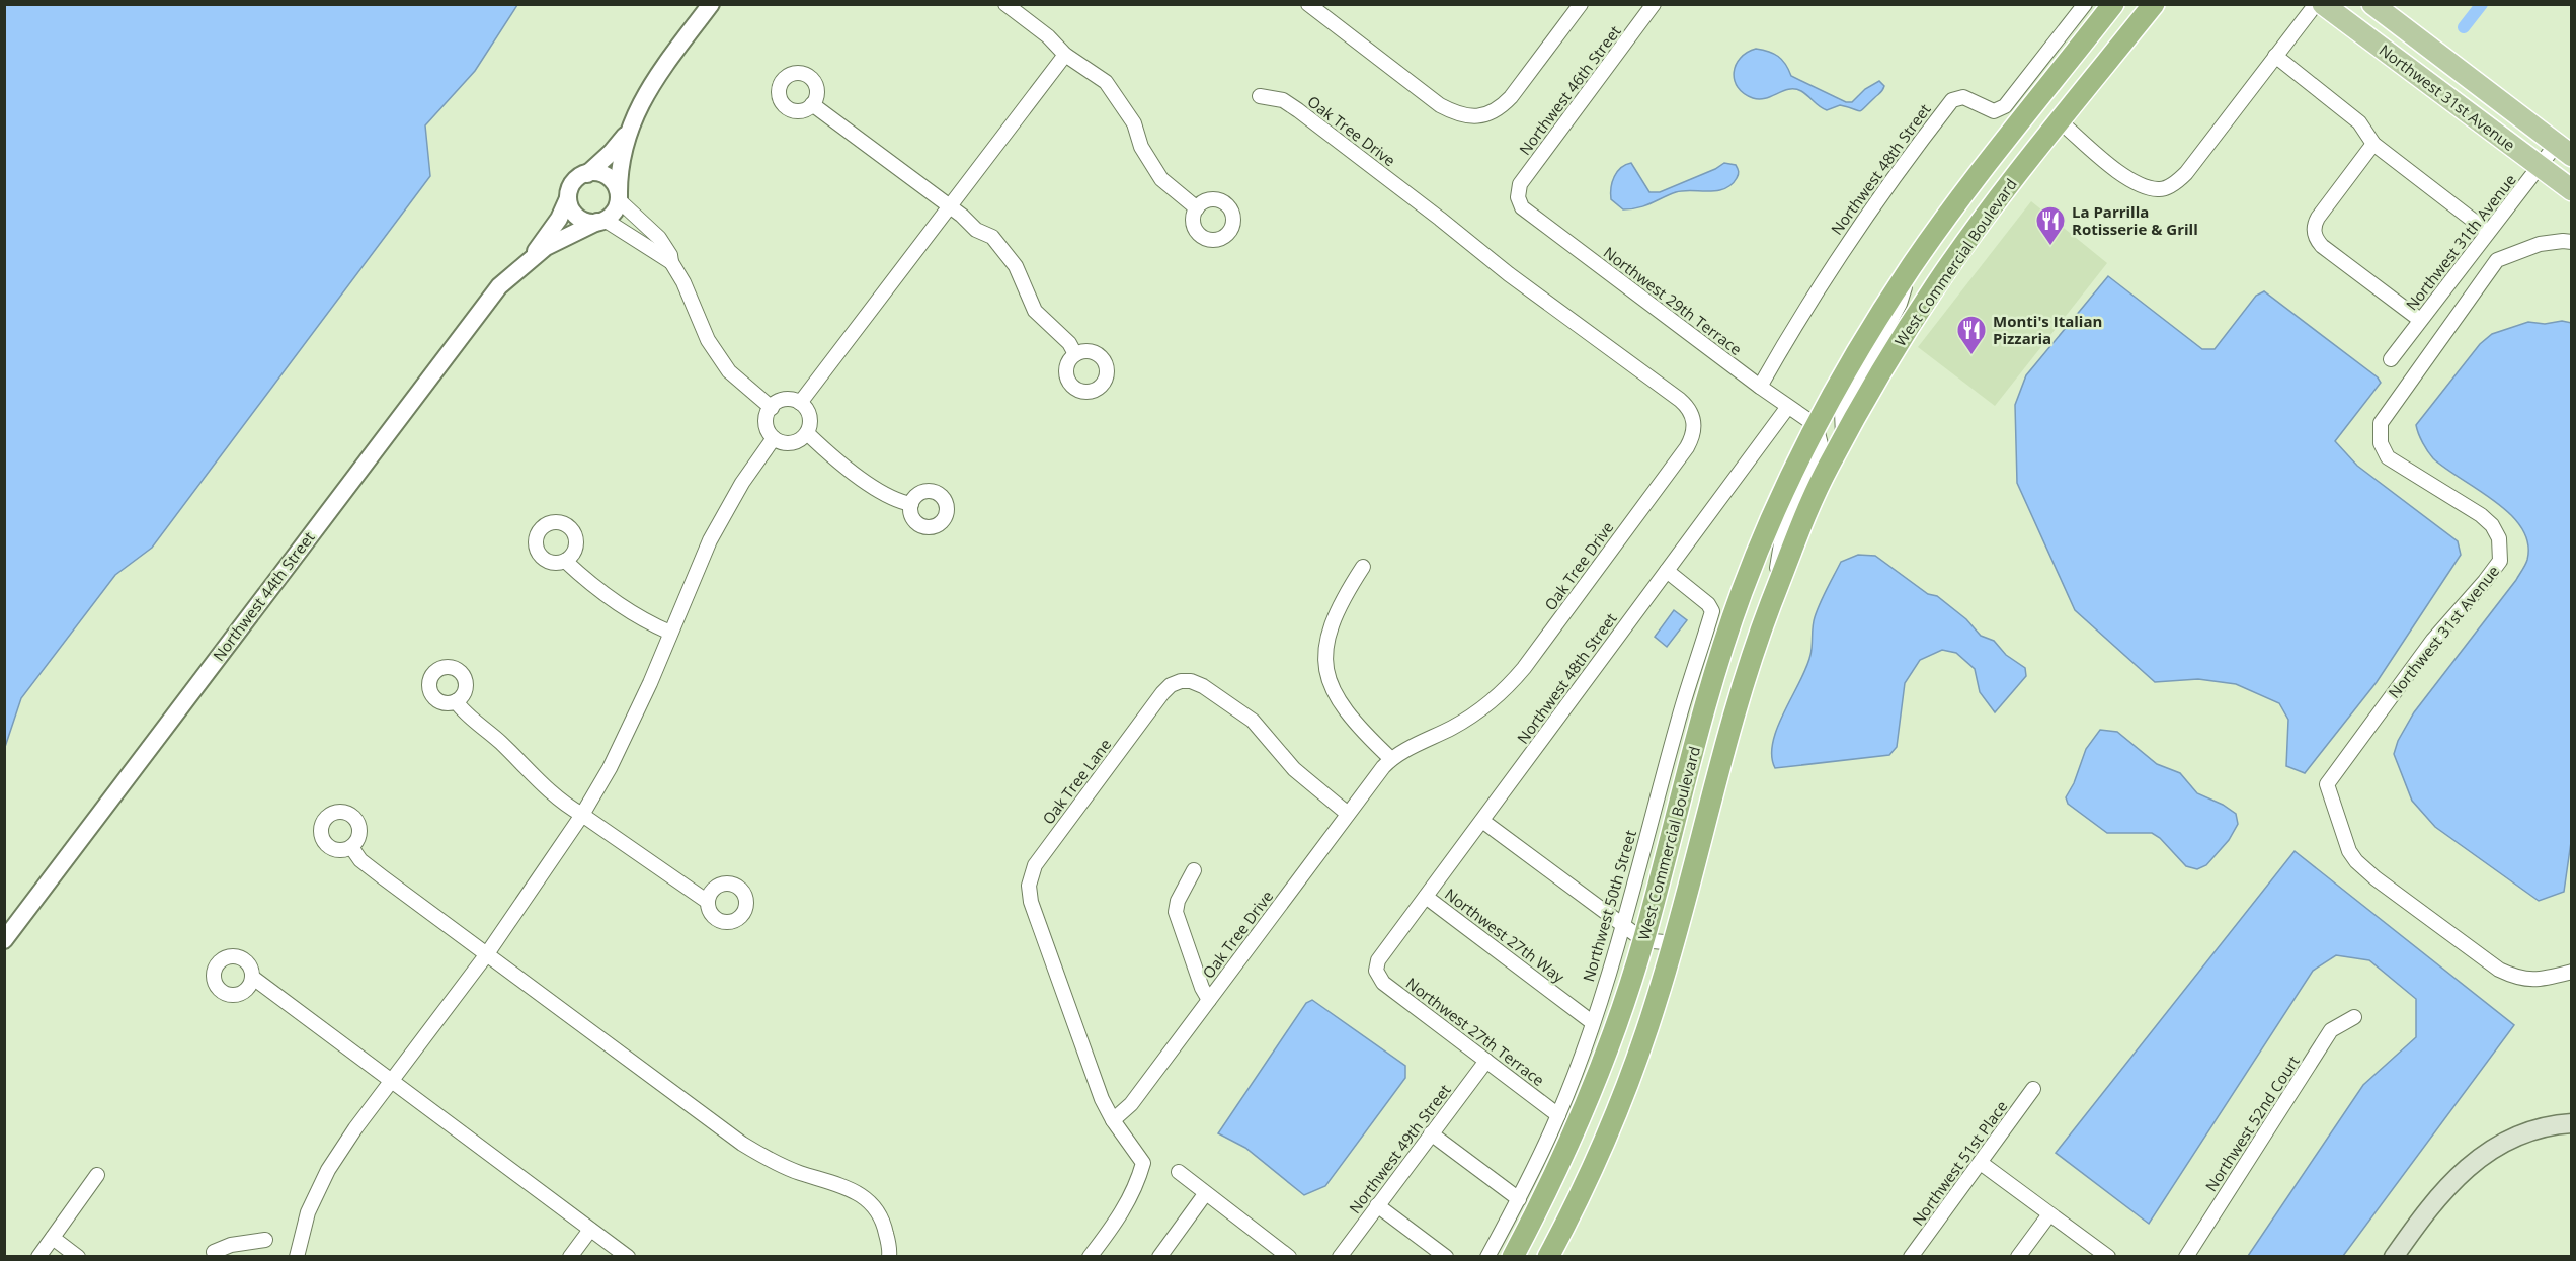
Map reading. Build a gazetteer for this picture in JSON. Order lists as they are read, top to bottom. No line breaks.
{"streets":{"highway":["West Commercial Boulevard"],"main road":["Northwest 31st Avenue"],"street":["Northwest 46th Street","Oak Tree Drive","Northwest 48th Street","Northwest 31th Avenue","Northwest 29th Terrace","Northwest 44th Street","Oak Tree Lane","Northwest 50th Street","Northwest 27th Way","Northwest 27th Terrace","Northwest 52nd Court","Northwest 49th Street","Northwest 51st Place"]},"crossings":[["Northwest 46th Street","Northwest 29th Terrace"],["Northwest 31st Avenue","Northwest 31th Avenue"],["Oak Tree Drive","Oak Tree Lane"],["Northwest 48th Street","Northwest 29th Terrace"],["Northwest 48th Street","Northwest 50th Street"],["Northwest 48th Street","Northwest 27th Way"],["Northwest 48th Street","Northwest 27th Terrace"],["West Commercial Boulevard","Northwest 29th Terrace"],["Northwest 50th Street","Northwest 27th Way"],["Northwest 50th Street","Northwest 27th Terrace"],["Northwest 27th Terrace","Northwest 49th Street"]],"places":{"restaurant":["La Parrilla Rotisserie & Grill","Monti's Italian Pizzaria"]}}
